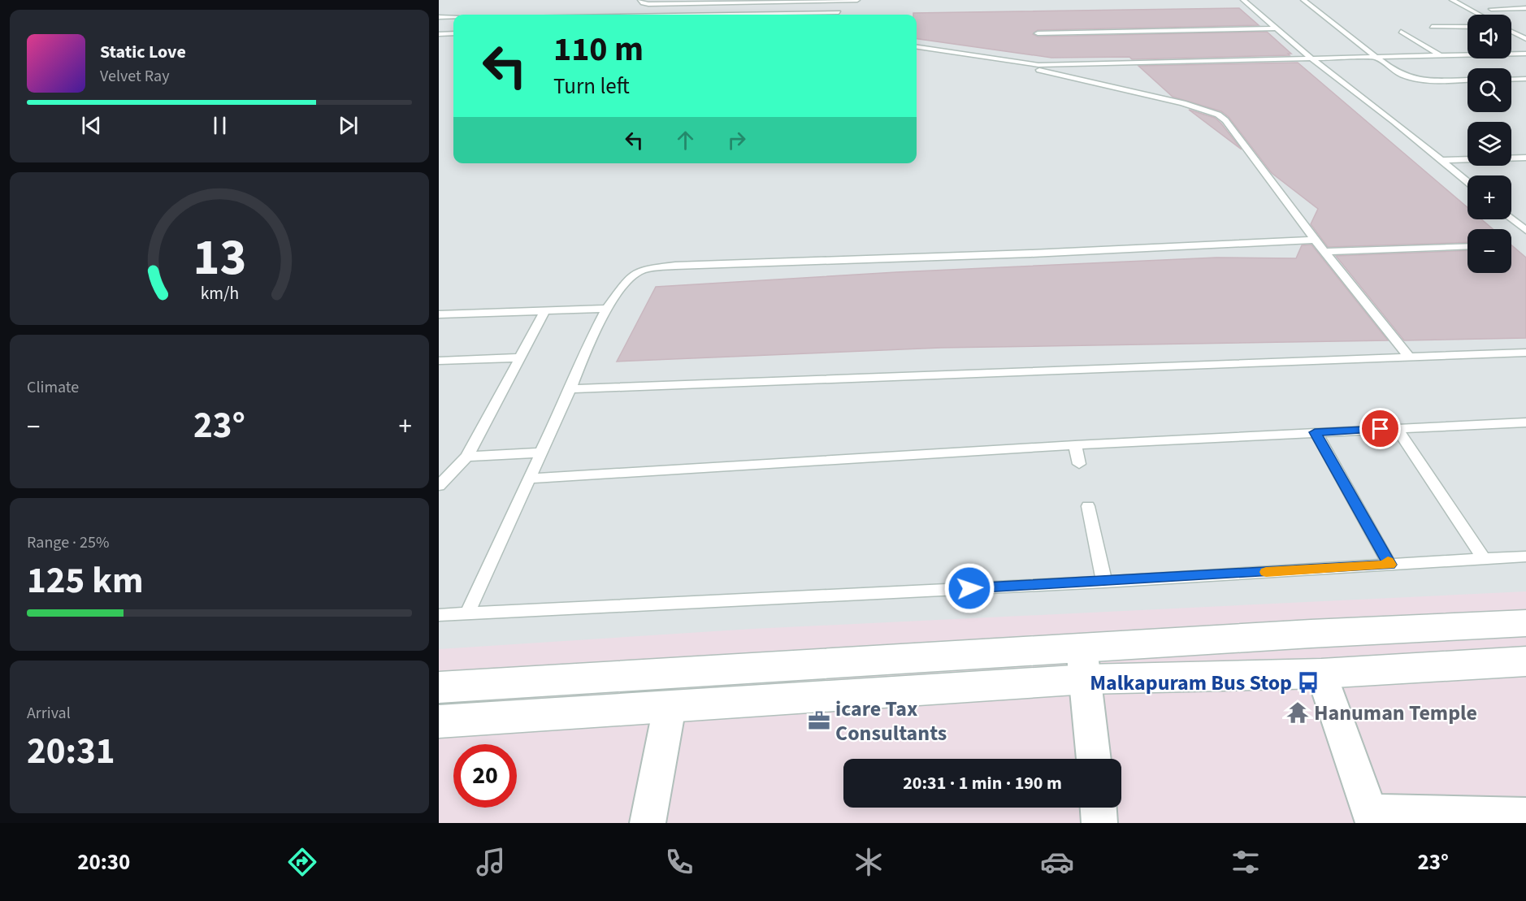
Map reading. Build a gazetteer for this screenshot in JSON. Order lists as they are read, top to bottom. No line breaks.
{"places":{"bus stop":["Malkapuram Bus Stop"],"temple":["Hanuman Temple"],"office":["icare Tax Consultants"]},"page":{"map_buttons":["+","−"],"turn":["110 m","Turn left"],"song":["Static Love","Velvet Ray"],"tile":["Climate",["Range · 25%","125 km"],["Arrival","20:31"]],"heat":["−","23°","+"],"limit":"20","trip":"20:31 · 1 min · 190 m","tabs":["20:30","23°"],"gauge":["13","km/h"]}}
